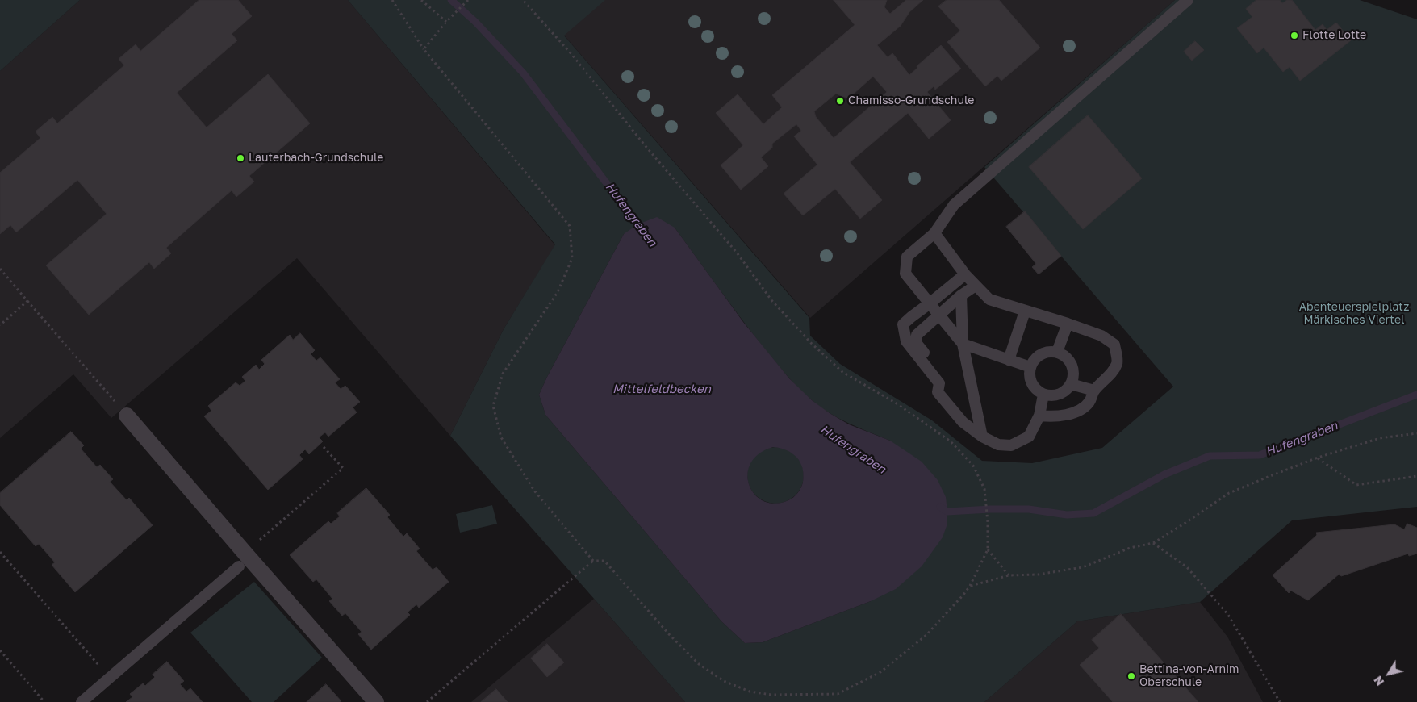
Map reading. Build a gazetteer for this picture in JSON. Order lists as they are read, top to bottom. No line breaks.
{"water":["Hufengraben","Mittelfeldbecken"],"parks":["Abenteuerspielplatz Märkisches Viertel"],"places":["Flotte Lotte","Chamisso-Grundschule","Lauterbach-Grundschule","Bettina-von-Arnim Oberschule"],"north":"bottom left"}
